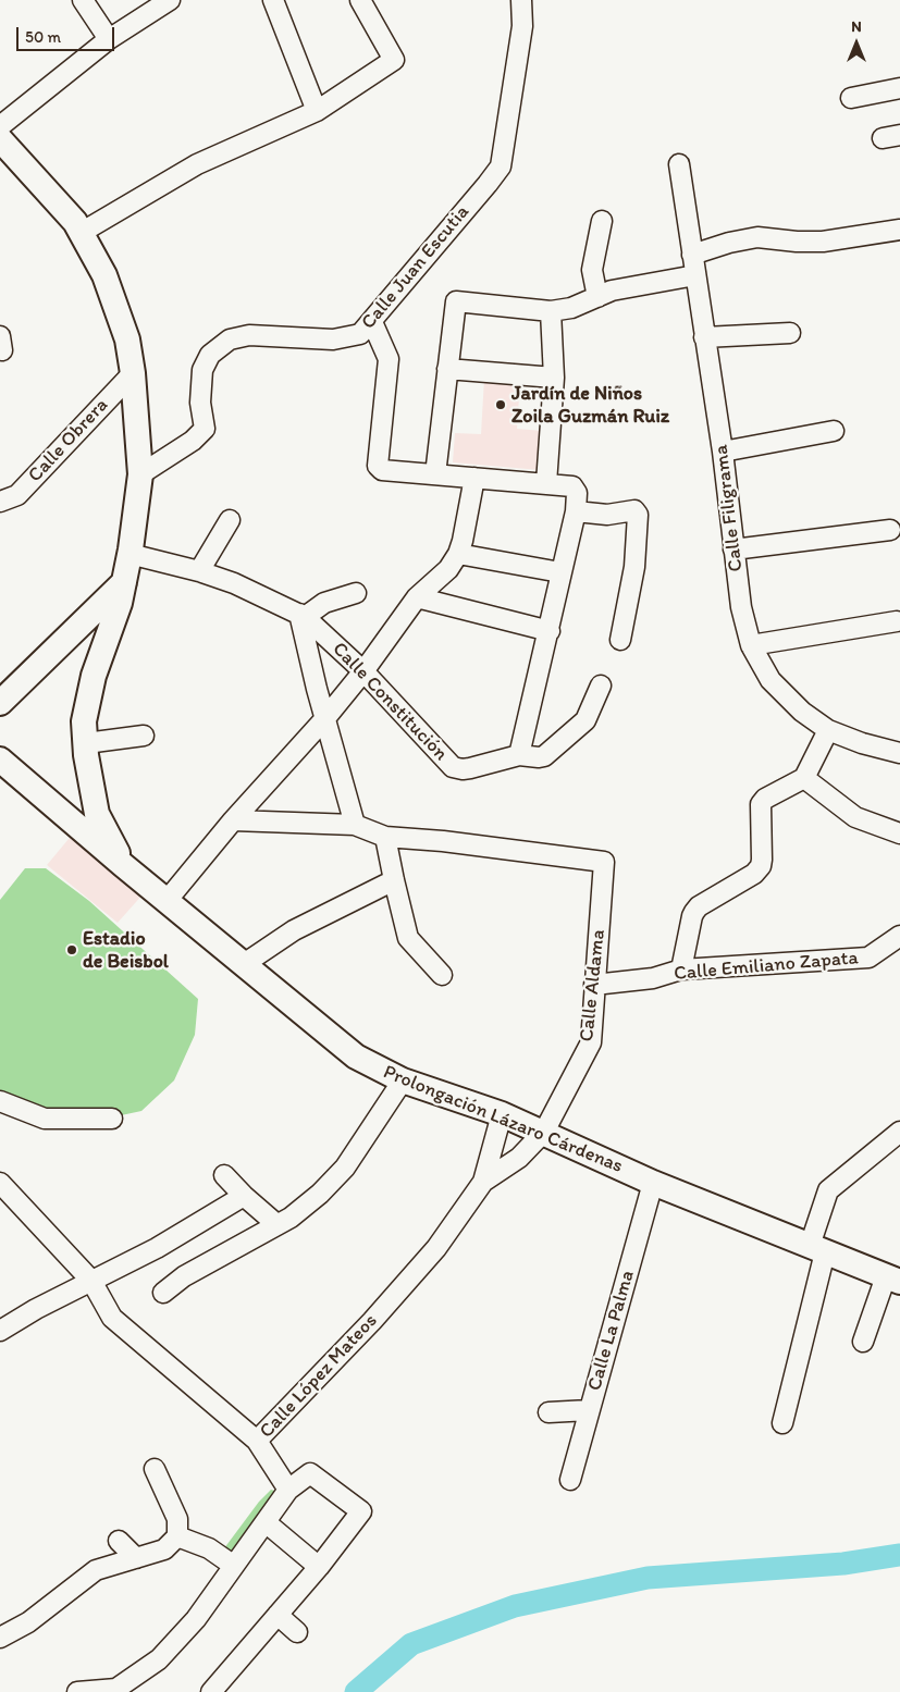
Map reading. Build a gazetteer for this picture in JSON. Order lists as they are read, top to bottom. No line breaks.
{"streets":{"main road":["Prolongación Lázaro Cárdenas"],"street":["Calle Juan Escutia","Calle Obrera","Calle Filigrama","Calle Constitución","Calle Emiliano Zapata","Calle Aldama","Calle La Palma","Calle López Mateos"]},"crossings":[["Calle Emiliano Zapata","Calle Aldama"],["Calle Aldama","Prolongación Lázaro Cárdenas"],["Calle Aldama","Calle López Mateos"],["Prolongación Lázaro Cárdenas","Calle La Palma"],["Prolongación Lázaro Cárdenas","Calle López Mateos"]],"places":["Jardín de Niños Zoila Guzmán Ruiz","Estadio de Beisbol"],"scale_bar":"50 m","north":"top"}
